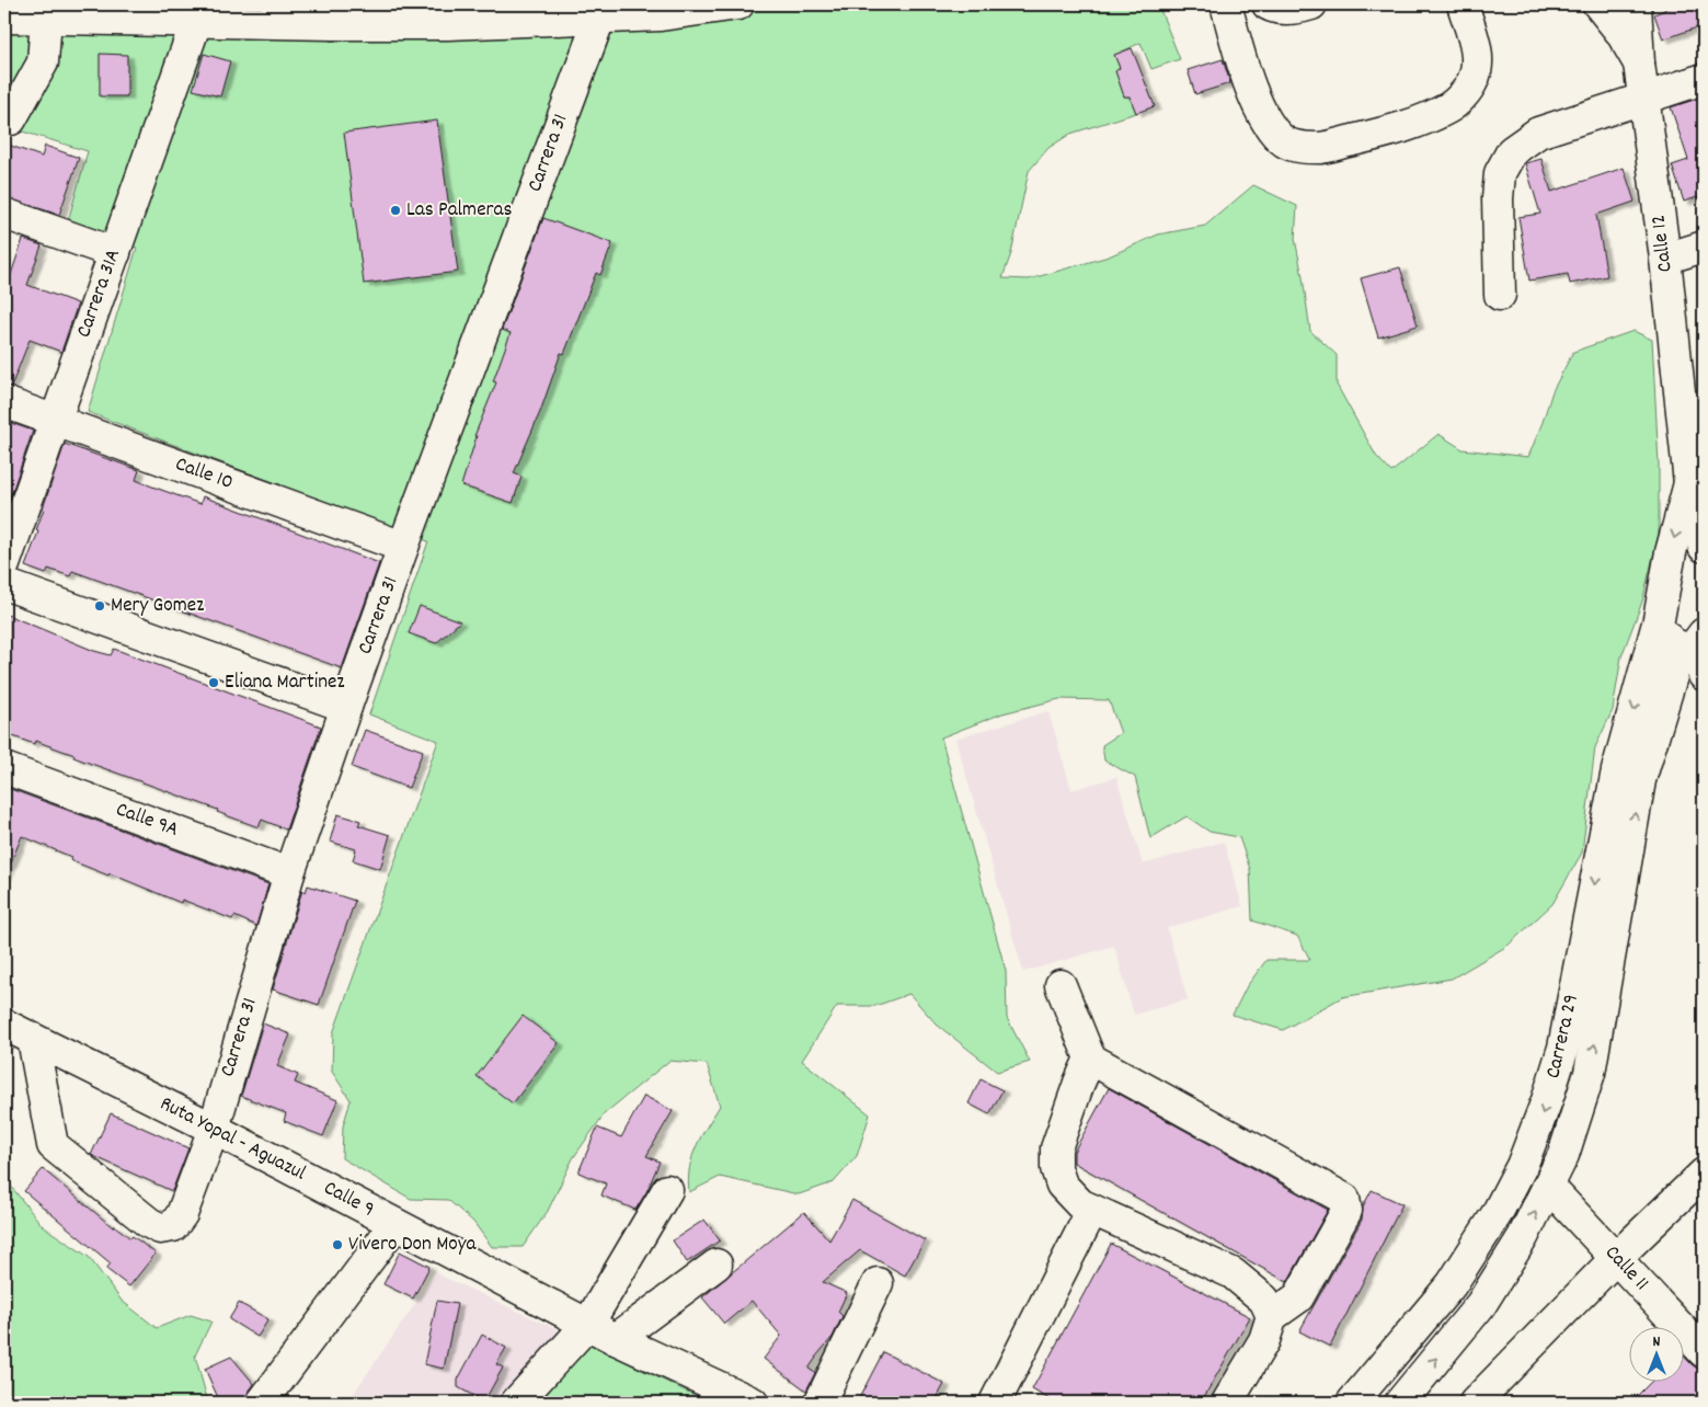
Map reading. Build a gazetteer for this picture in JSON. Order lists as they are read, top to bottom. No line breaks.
{"streets":{"main road":["Carrera 31","Calle 12","Carrera 31A","Calle 10","Calle 9A","Carrera 29","Ruta Yopal - Aguazul","Calle 11"]},"crossings":[["Carrera 31","Calle 10"],["Carrera 31","Calle 9A"],["Carrera 31","Ruta Yopal - Aguazul"],["Calle 12","Carrera 29"],["Carrera 31A","Calle 10"],["Carrera 29","Calle 11"]],"places":["Las Palmeras","Mery Gomez","Eliana Martinez","Vivero Don Moya"],"north":"top"}
